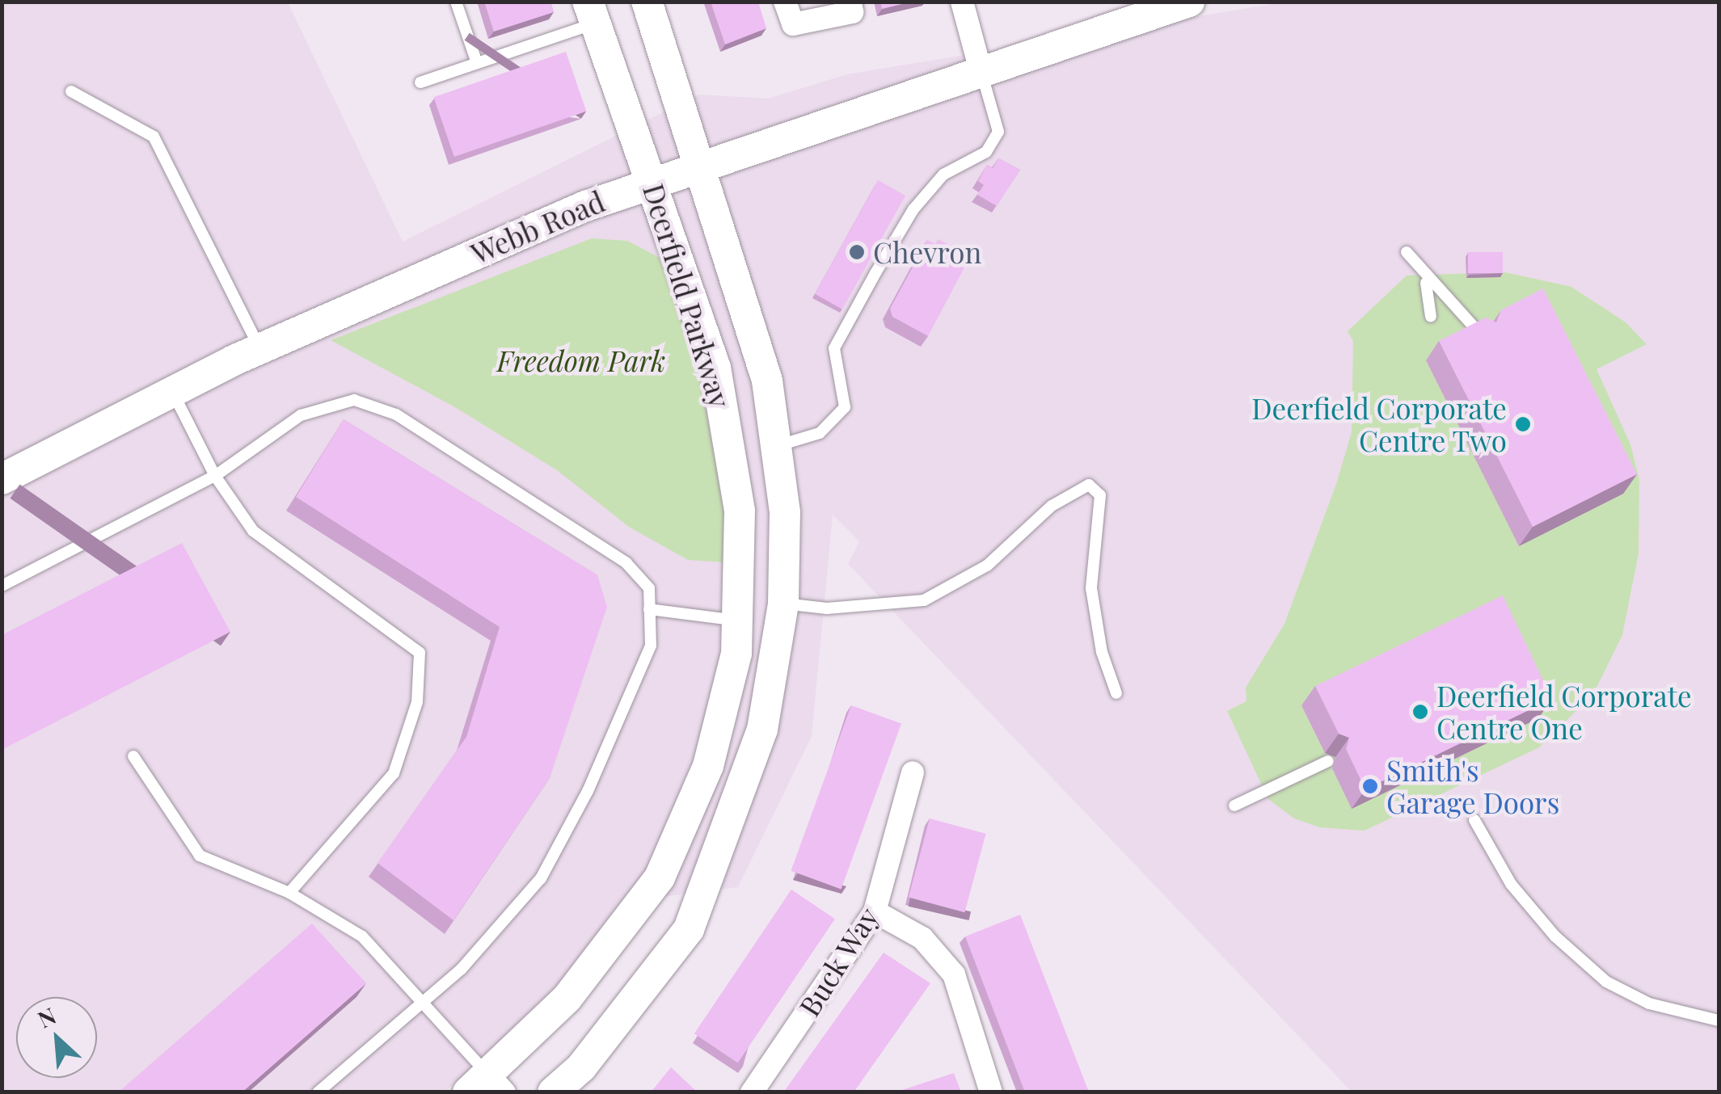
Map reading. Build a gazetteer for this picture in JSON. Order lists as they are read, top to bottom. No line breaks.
{"streets":{"main road":["Webb Road","Deerfield Parkway"],"street":["Buck Way"]},"crossings":[["Webb Road","Deerfield Parkway"]],"parks":["Freedom Park"],"places":["Chevron","Deerfield Corporate Centre Two","Deerfield Corporate Centre One","Smith's Garage Doors"],"north":"top left"}
